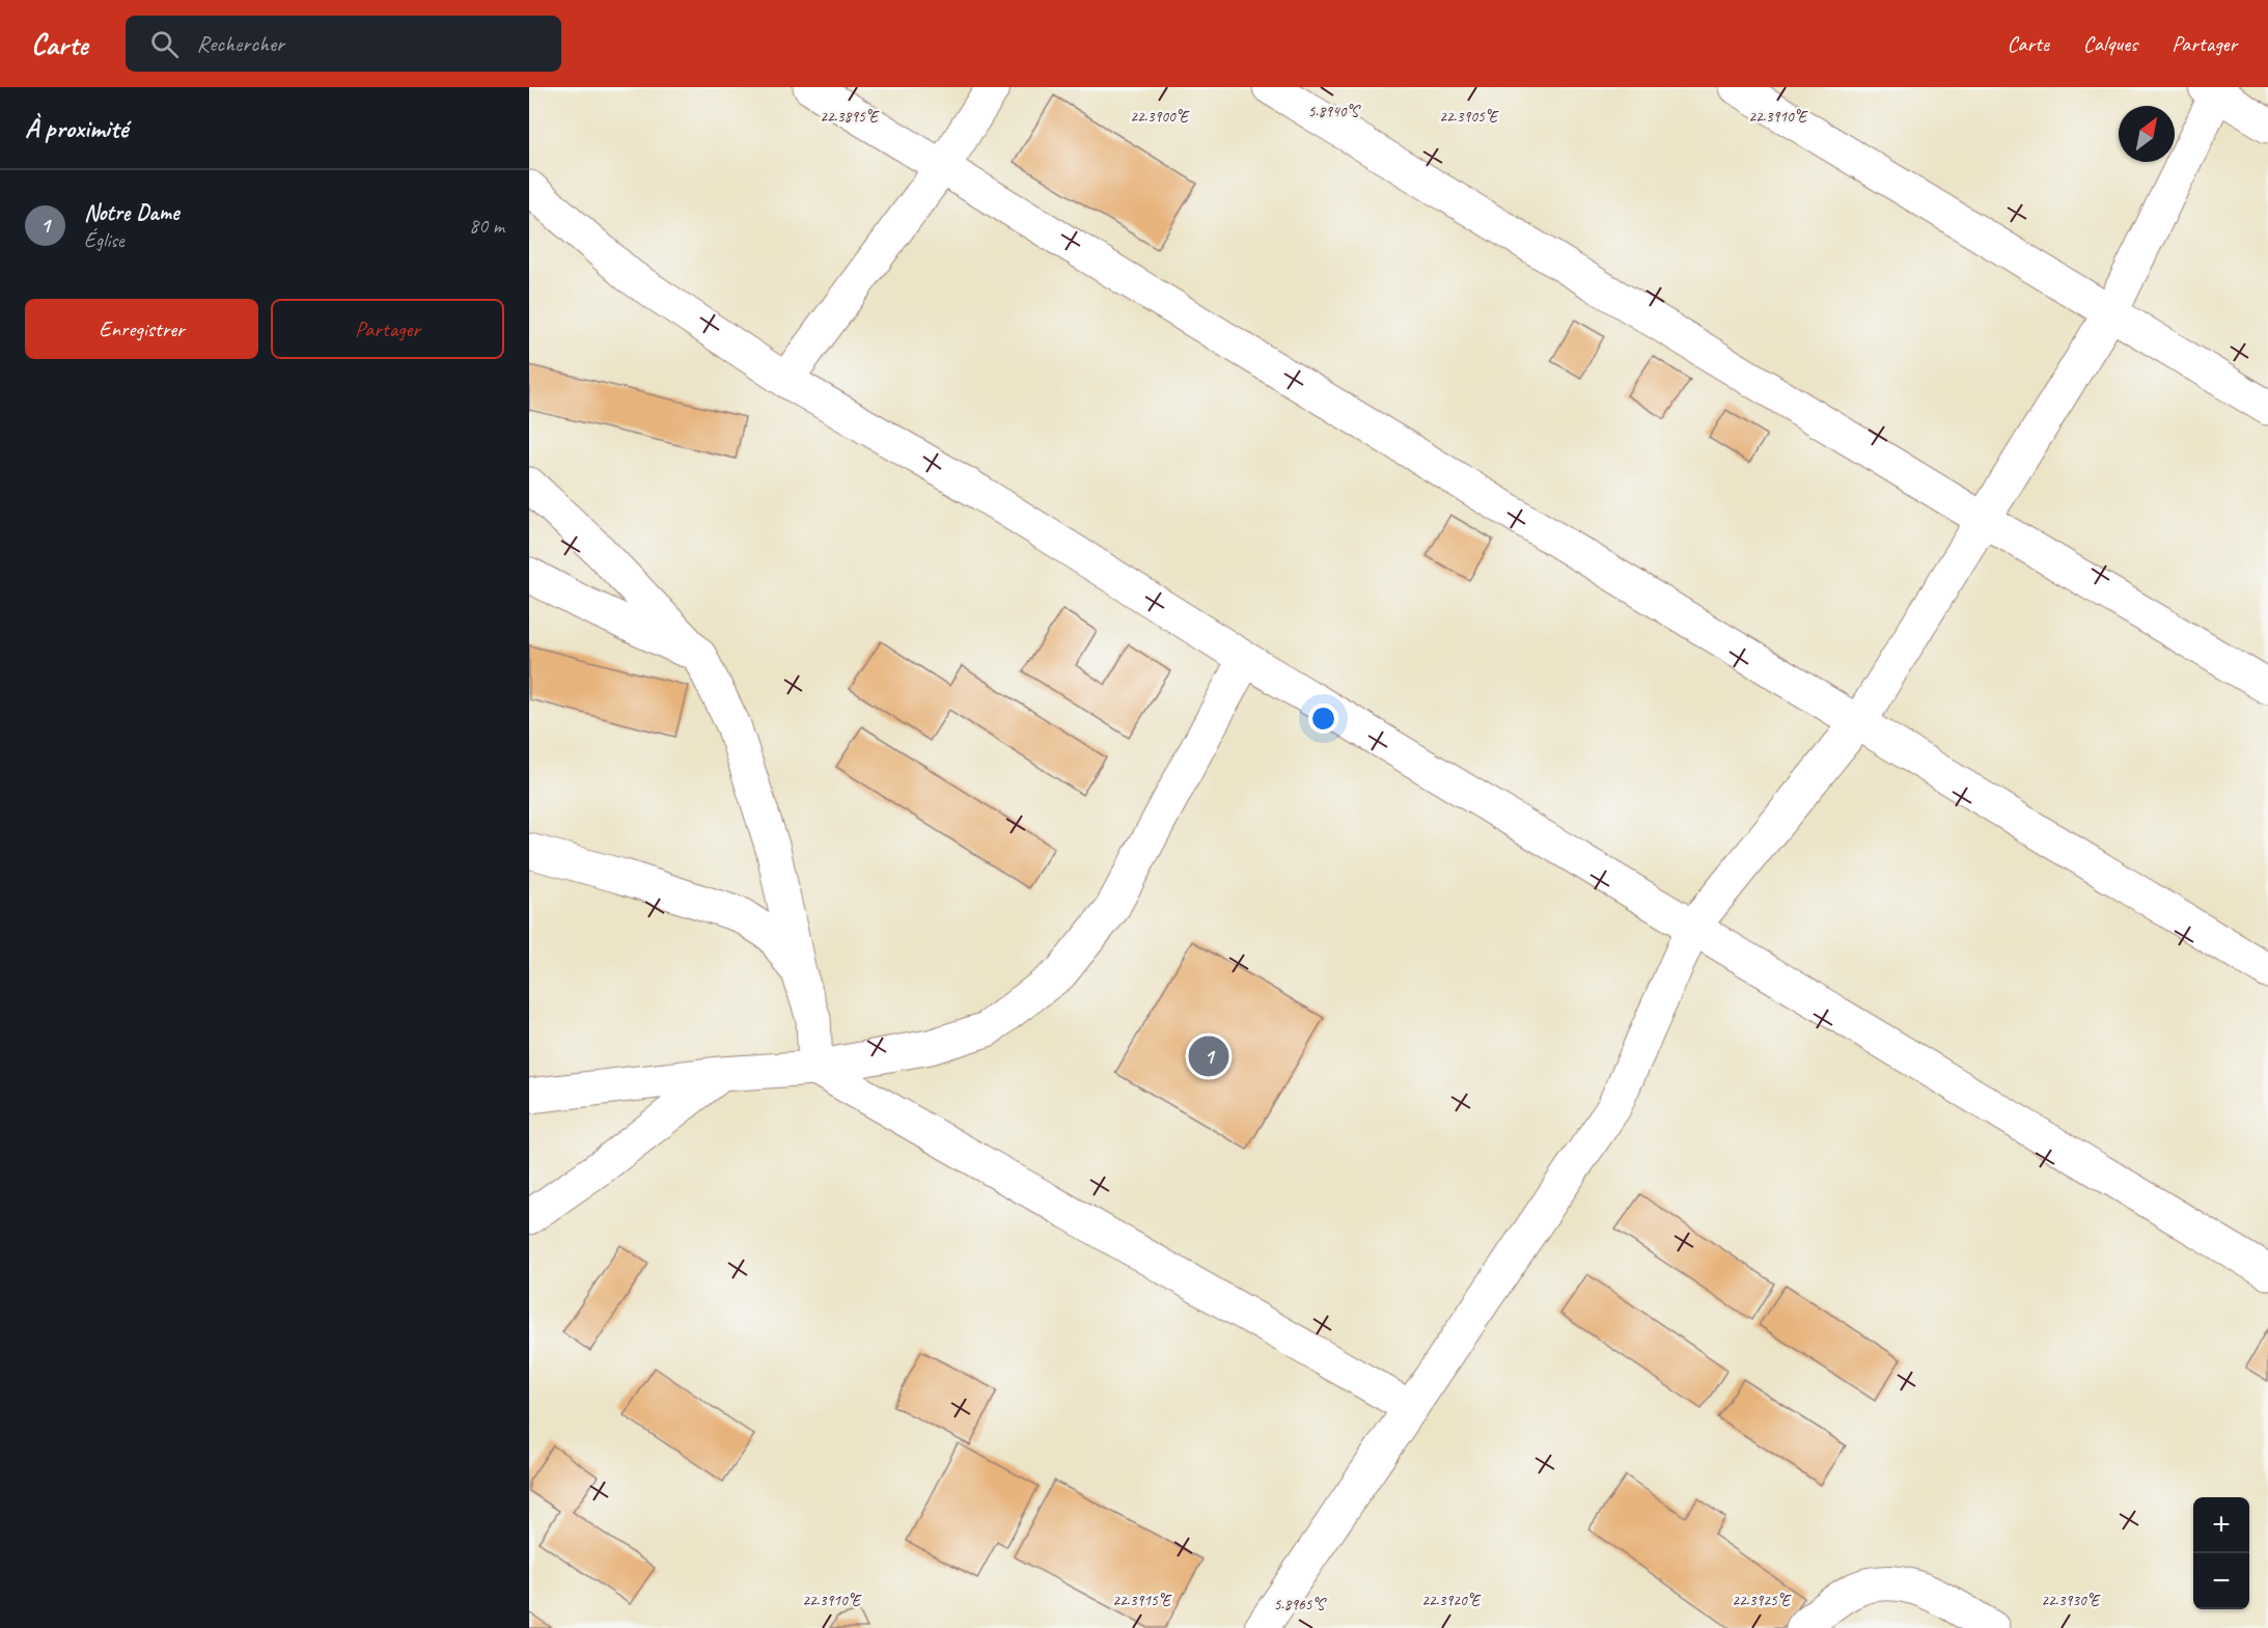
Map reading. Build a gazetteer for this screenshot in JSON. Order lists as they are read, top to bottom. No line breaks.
{"north":"top right","page":{"header":"Carte","search":"Rechercher","nav":["Carte","Calques","Partager"],"heading":"À proximité","list":[{"mark":"1","name":"Notre Dame","note":"Église","value":"80 m"}],"buttons":["Enregistrer","Partager"],"pins":"1","map_buttons":["+","−"]},"coordinates":["5.8940°S","22.3905°E","22.3895°E","22.3900°E","22.3910°E","22.3915°E","22.3920°E","22.3925°E","22.3930°E","5.8965°S"]}
